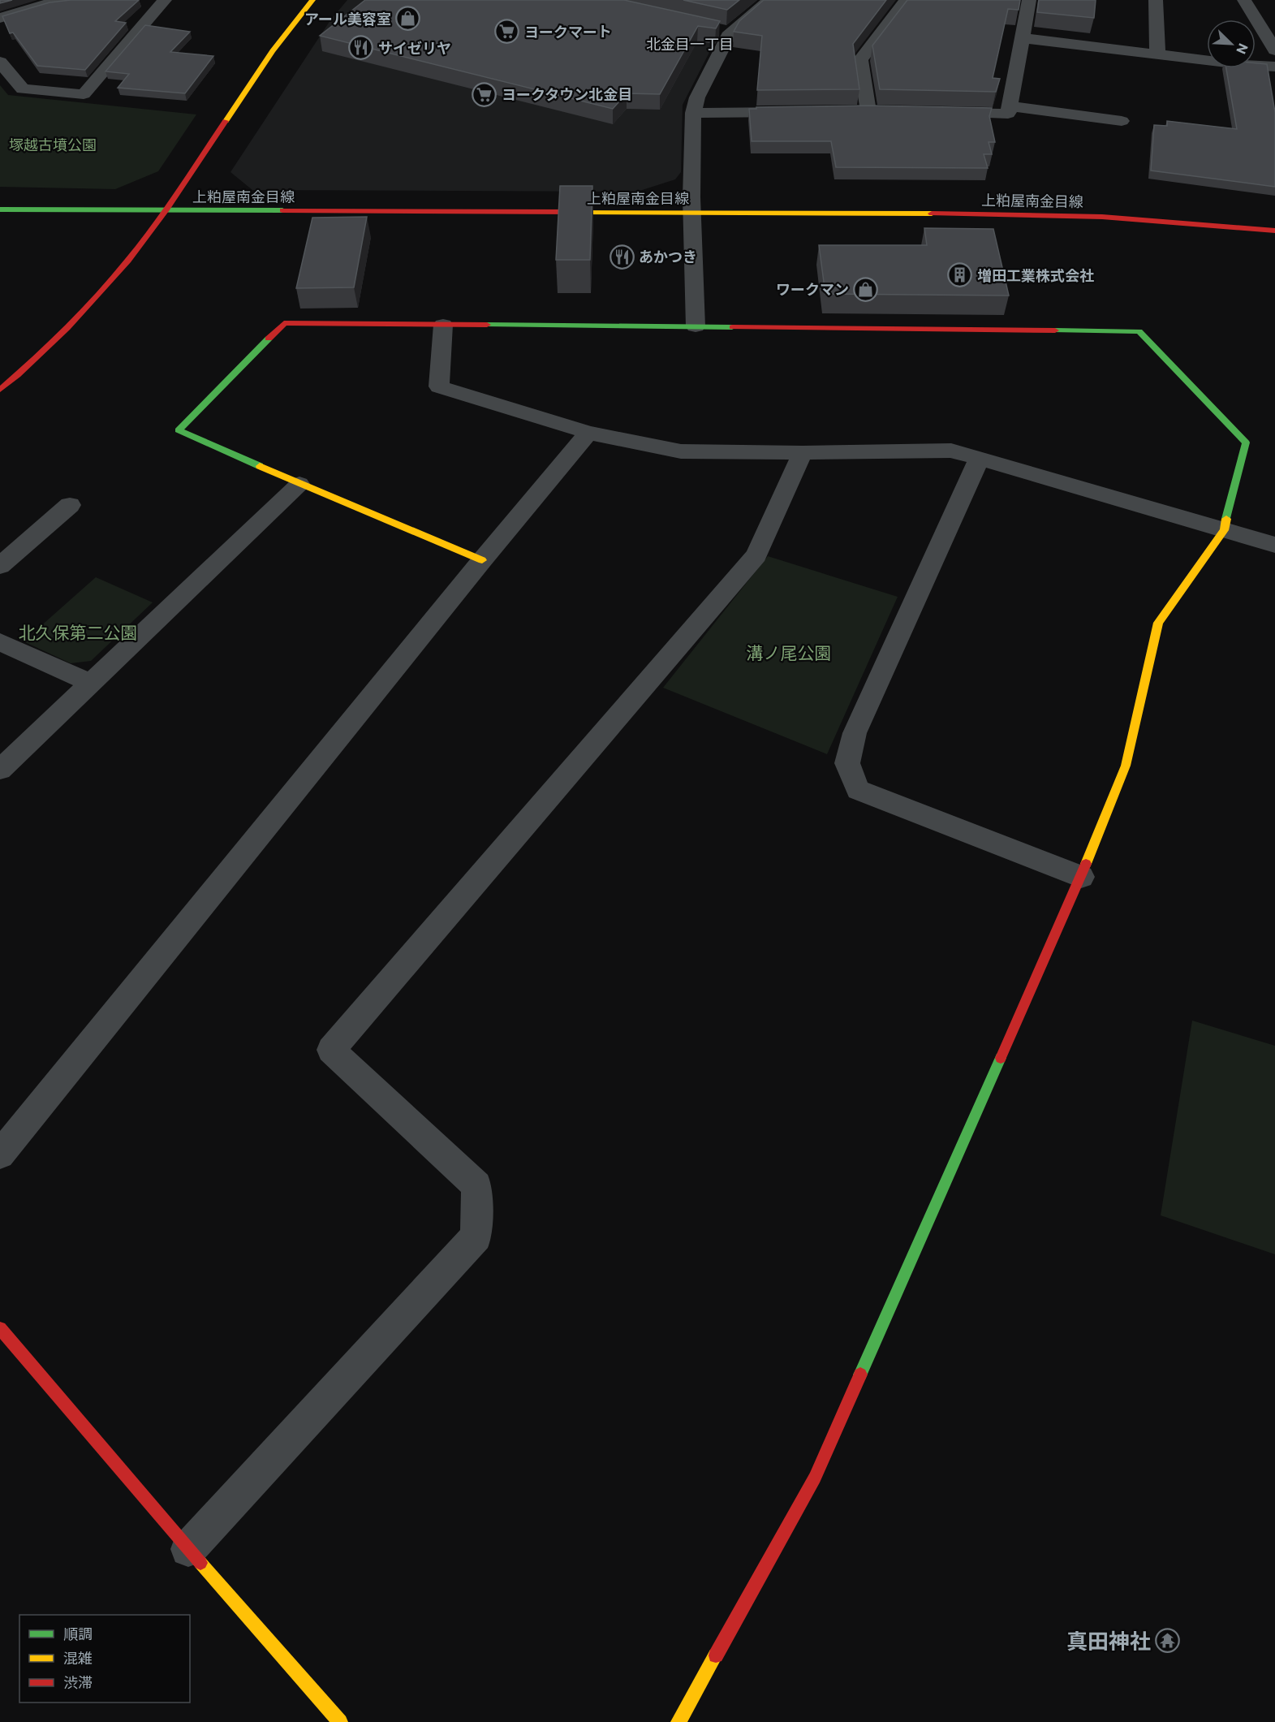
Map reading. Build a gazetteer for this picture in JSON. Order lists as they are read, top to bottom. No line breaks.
{"streets":{"street":["上粕屋南金目線"]},"districts":["北金目一丁目"],"parks":["塚越古墳公園","北久保第二公園","溝ノ尾公園"],"places":{"shop":["アール美容室","ワークマン"],"supermarket":["ヨークマート","ヨークタウン北金目"],"restaurant":["サイゼリヤ","あかつき"],"building":["増田工業株式会社"],"temple":["真田神社"]},"legend":["順調","混雑","渋滞"],"north":"bottom right"}
